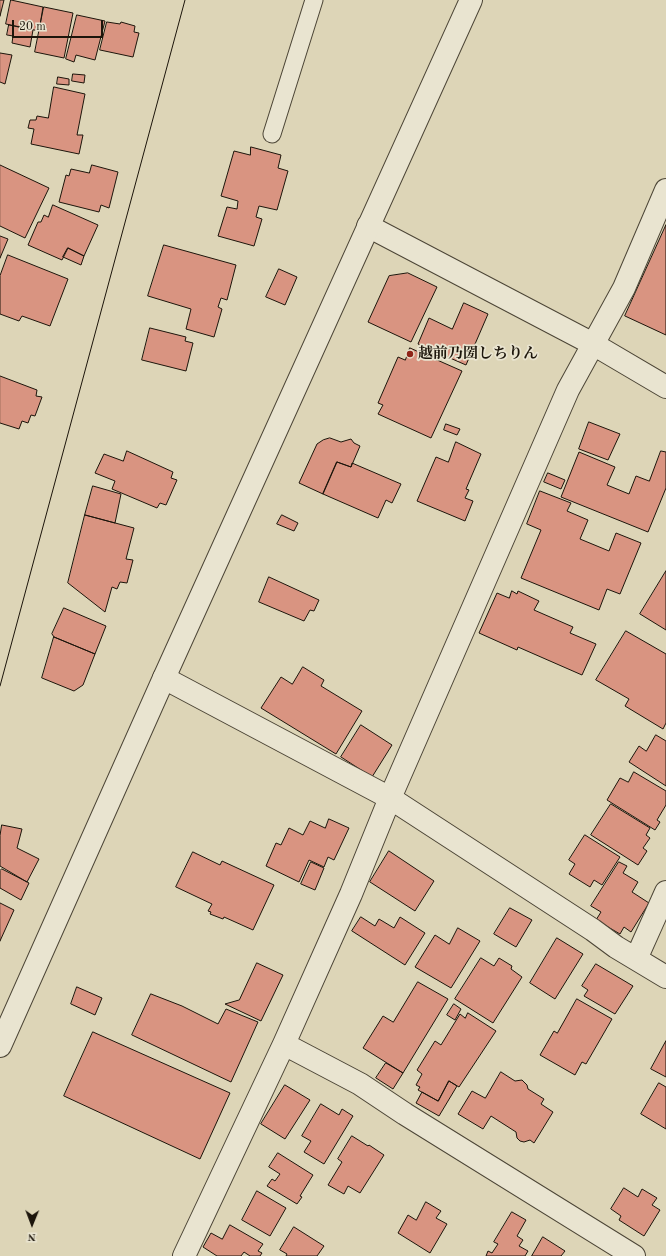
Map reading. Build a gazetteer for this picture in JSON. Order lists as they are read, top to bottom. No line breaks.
{"places":["越前乃圀しちりん"],"scale_bar":"20 m","north":"bottom"}
